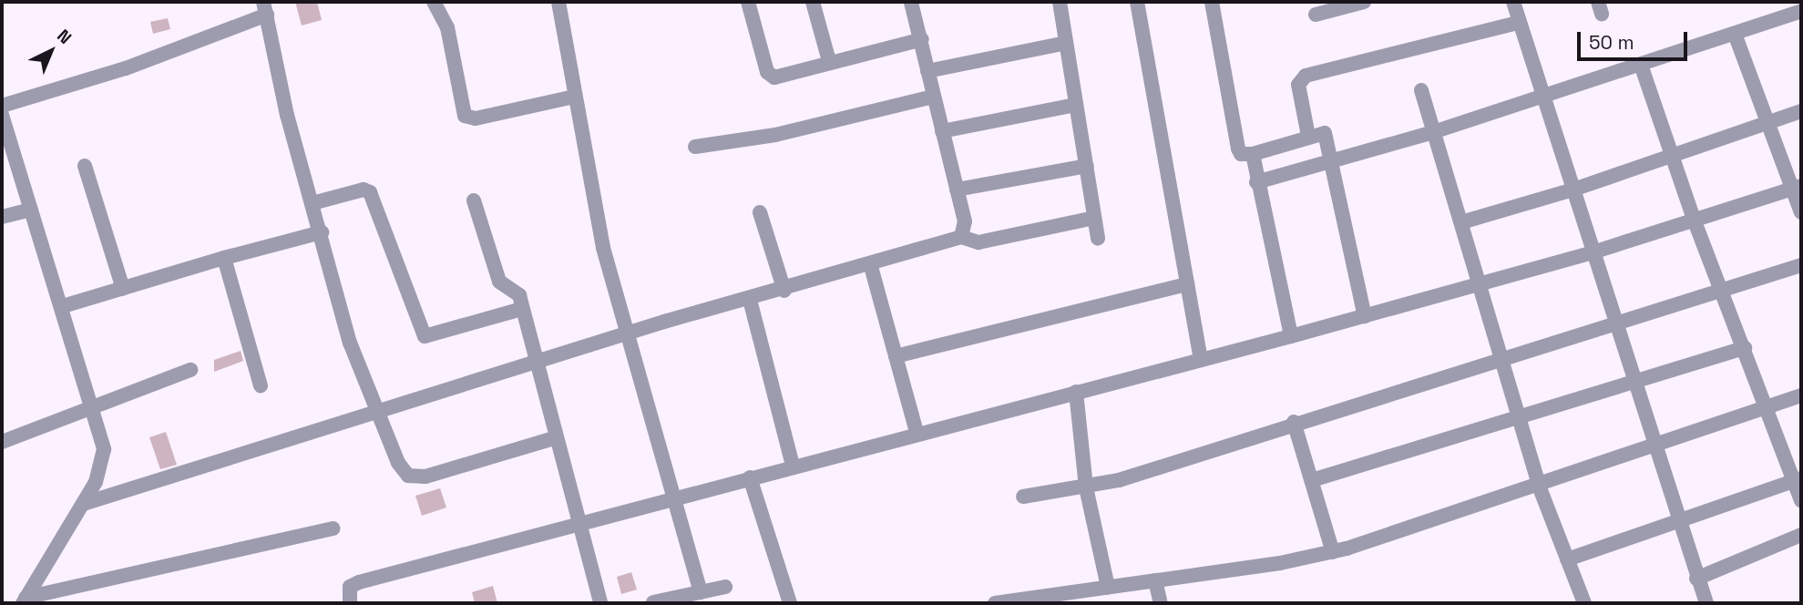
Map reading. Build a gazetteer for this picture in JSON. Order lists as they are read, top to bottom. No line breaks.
{"scale_bar":"50 m","north":"top right"}
